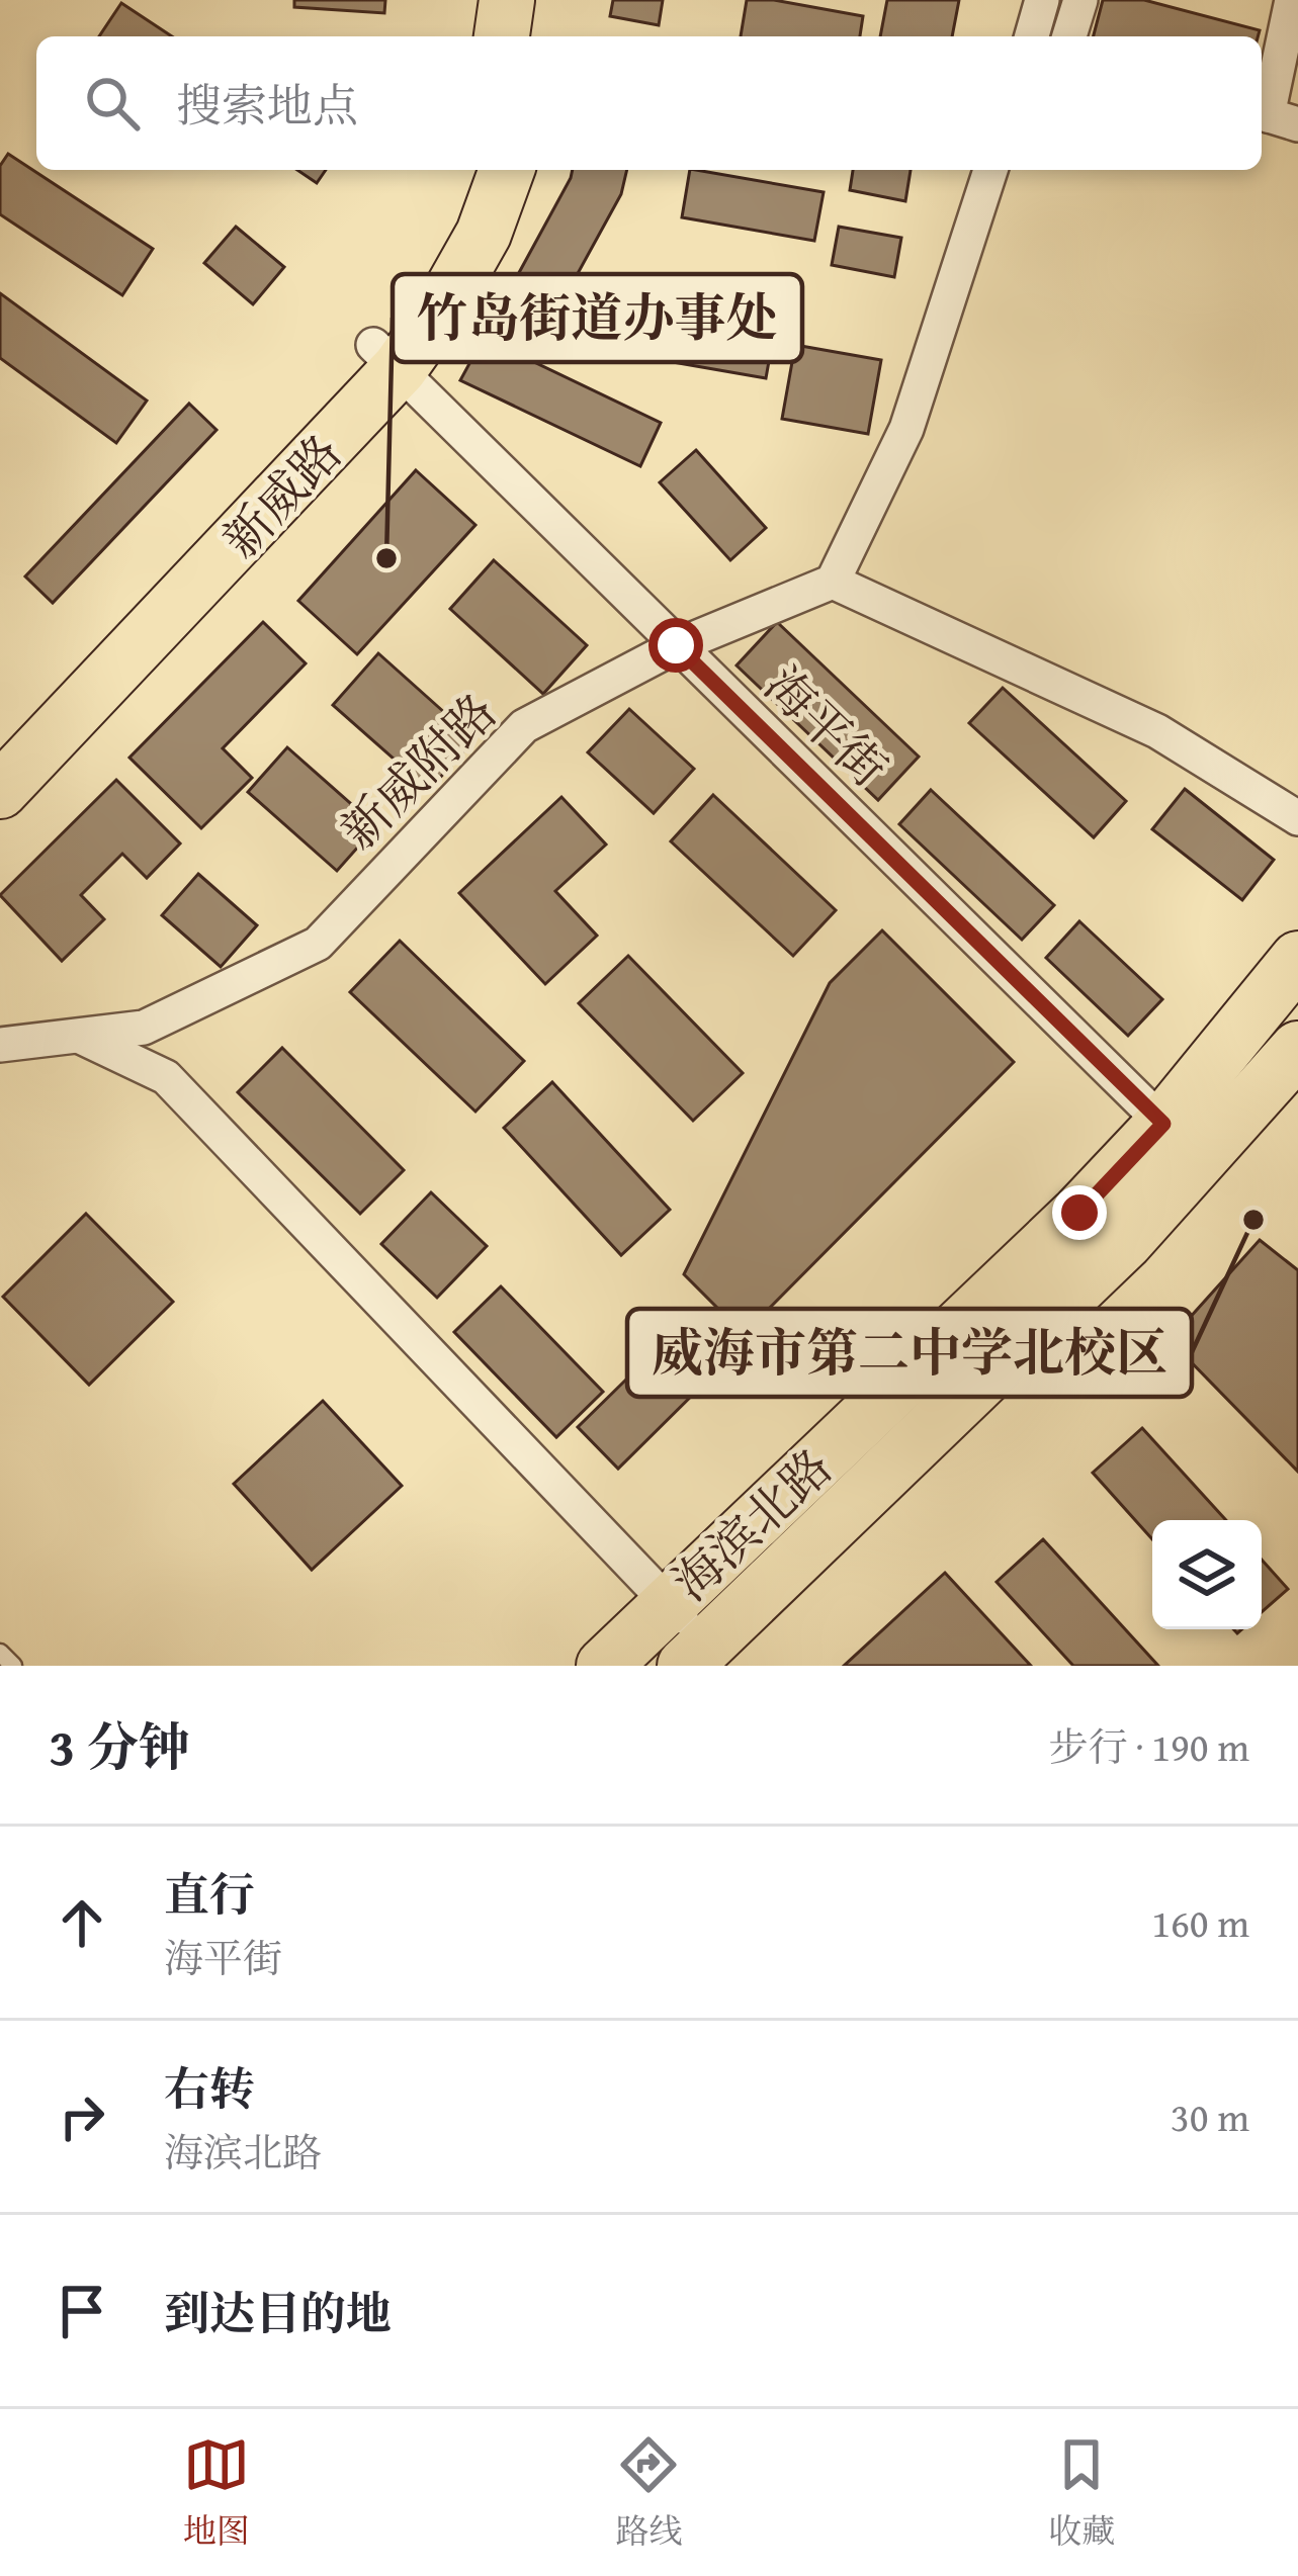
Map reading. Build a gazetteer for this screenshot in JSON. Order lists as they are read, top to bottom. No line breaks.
{"streets":{"main road":["新威路","海滨北路"],"street":["海平街","新威附路"]},"crossings":[["新威路","海平街"],["海平街","新威附路"],["海平街","海滨北路"]],"places":["竹岛街道办事处","威海市第二中学北校区"],"page":{"search":"搜索地点","heading":["3 分钟","步行 · 190 m"],"list":[["直行","海平街","160 m"],["右转","海滨北路","30 m"],"到达目的地"],"nav":["地图","路线","收藏"]}}
